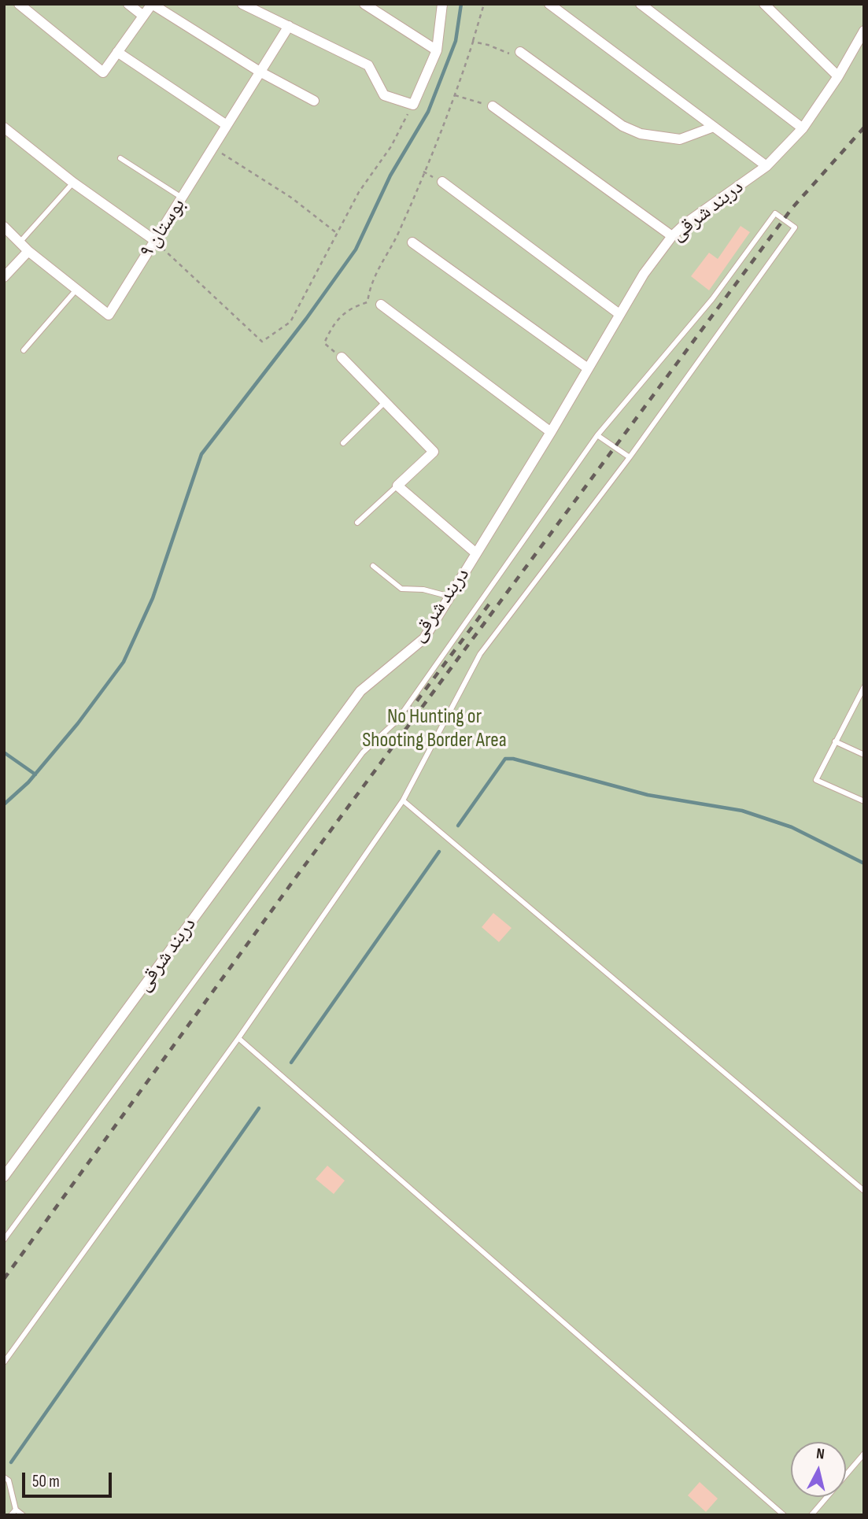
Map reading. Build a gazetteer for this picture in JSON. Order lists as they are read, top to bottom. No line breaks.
{"streets":{"street":["دربند شرقی","بوستان ۹"]},"parks":["No Hunting or Shooting Border Area"],"scale_bar":"50 m","north":"top"}
